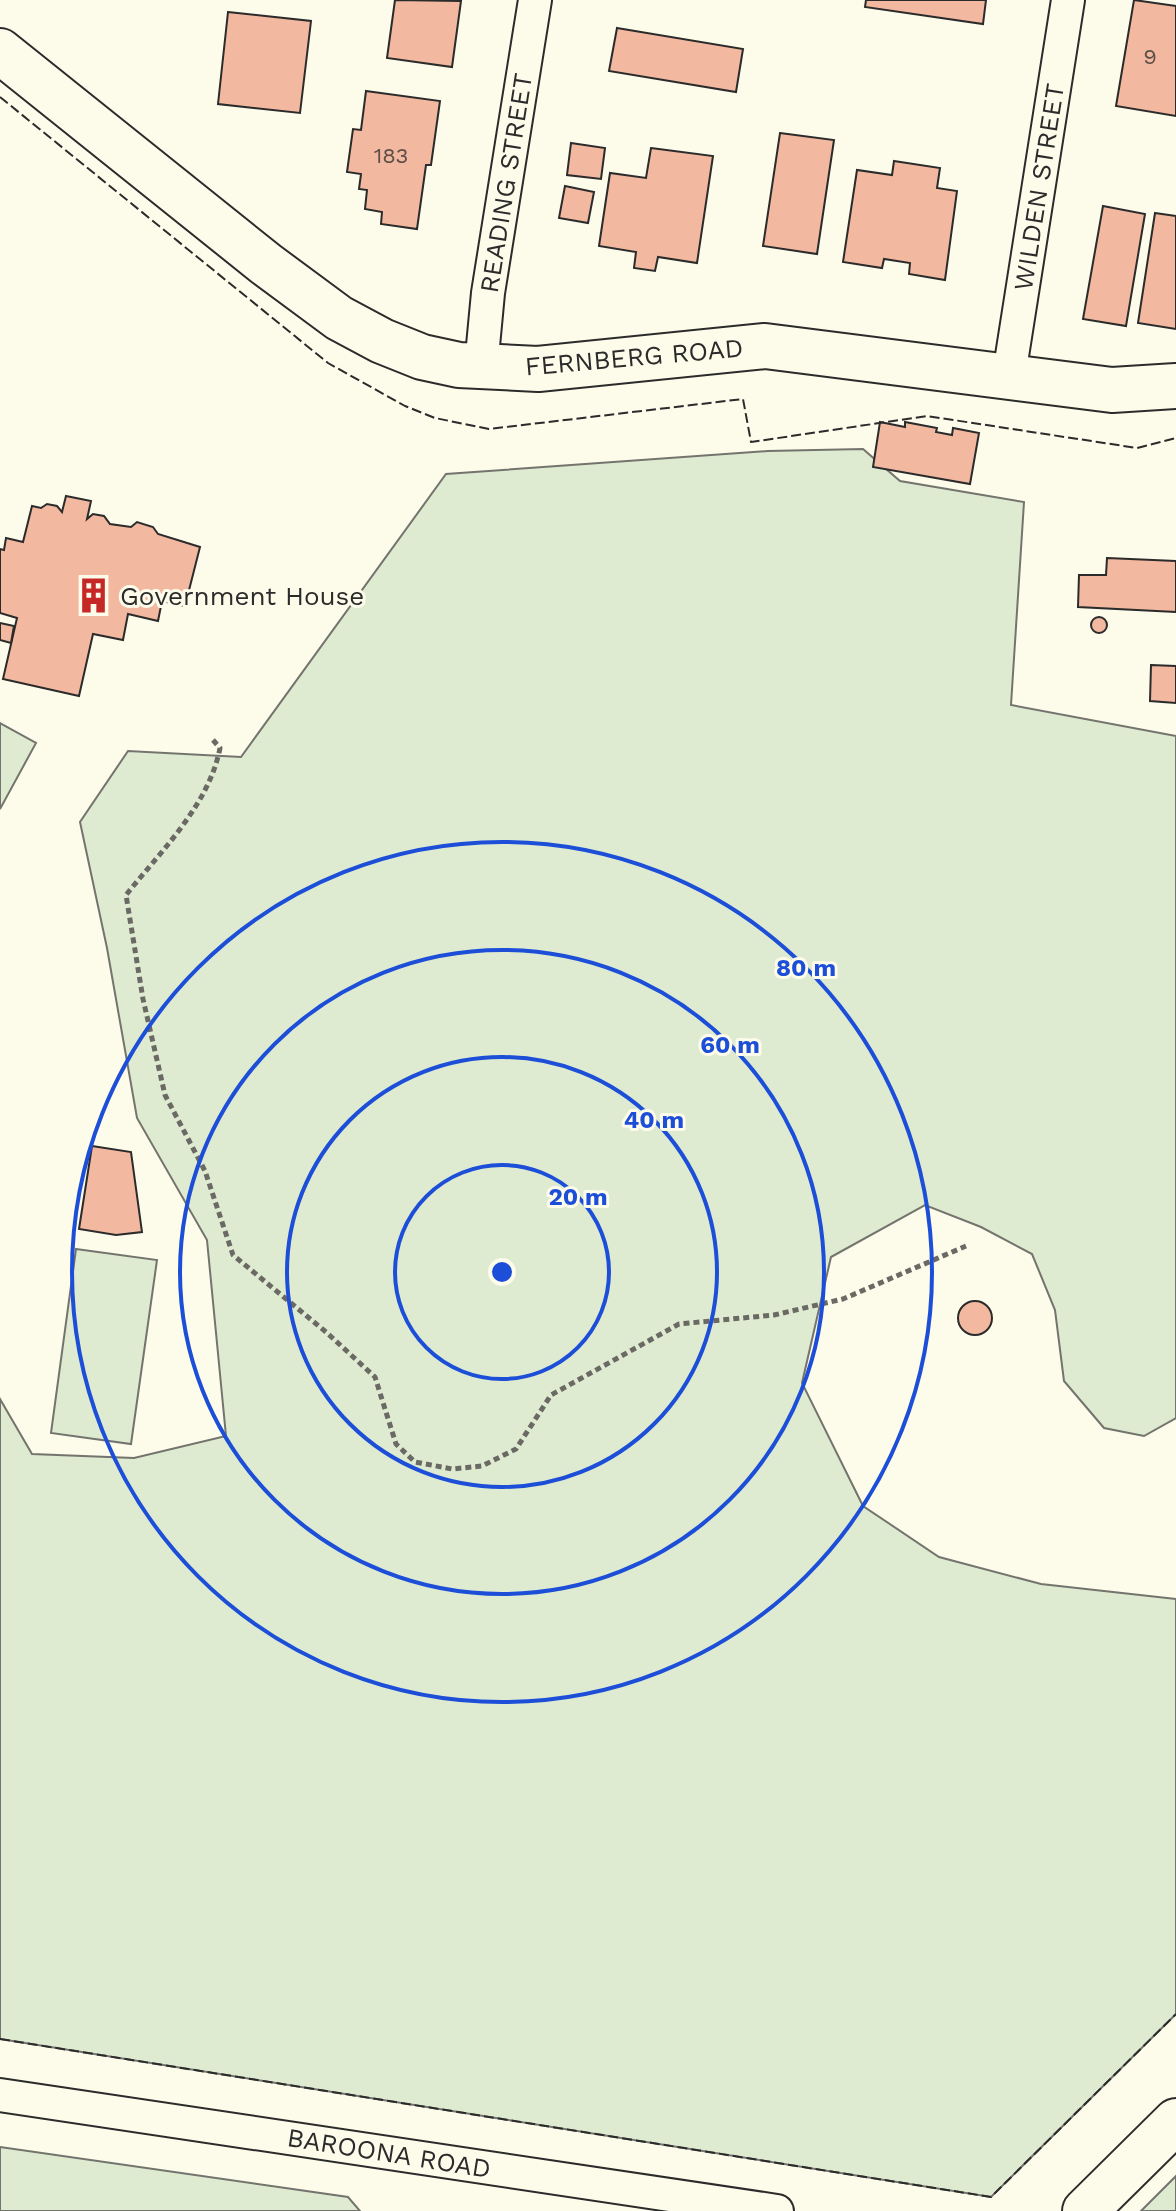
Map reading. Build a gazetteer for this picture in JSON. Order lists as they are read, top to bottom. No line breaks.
{"streets":{"street":["READING STREET","WILDEN STREET","FERNBERG ROAD","BAROONA ROAD"]},"crossings":[["READING STREET","FERNBERG ROAD"],["WILDEN STREET","FERNBERG ROAD"]],"places":{"building":["Government House"]},"house_numbers":["9","183"],"rings":["80 m","60 m","40 m","20 m"]}
